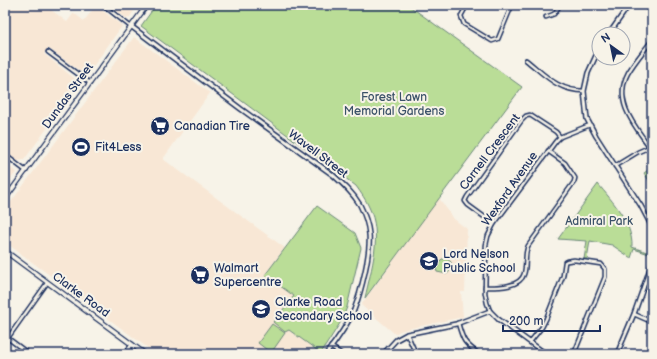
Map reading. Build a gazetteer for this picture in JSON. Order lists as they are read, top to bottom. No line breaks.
{"streets":{"main road":["Dundas Street","Clarke Road"],"street":["Cornell Crescent","Wavell Street","Wexford Avenue"]},"crossings":[["Dundas Street","Wavell Street"],["Cornell Crescent","Wexford Avenue"]],"parks":["Forest Lawn Memorial Gardens","Admiral Park"],"places":{"supermarket":["Canadian Tire","Walmart Supercentre"],"sports":["Fit4Less"],"school or university":["Lord Nelson Public School","Clarke Road Secondary School"]},"scale_bar":"200 m","north":"top left"}
